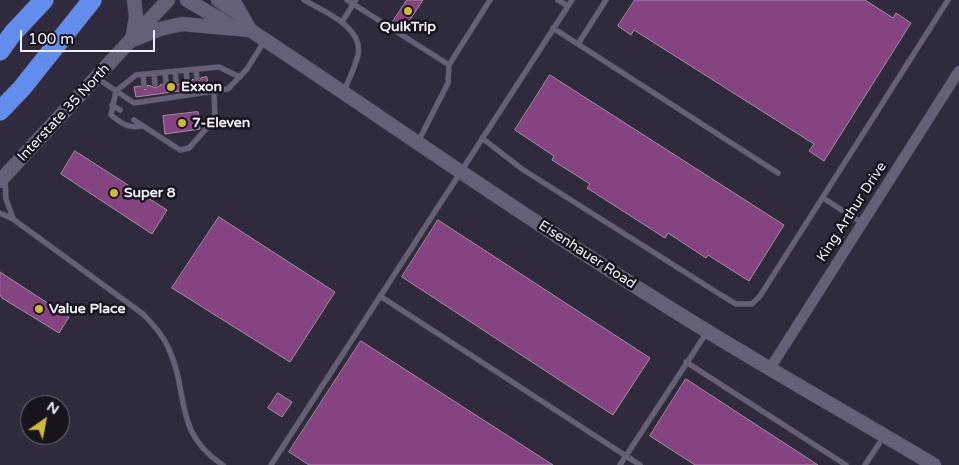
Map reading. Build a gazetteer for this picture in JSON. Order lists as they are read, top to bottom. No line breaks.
{"streets":{"main road":["Interstate 35 North","Eisenhauer Road"],"street":["King Arthur Drive"]},"crossings":[["King Arthur Drive","Eisenhauer Road"]],"places":["QuikTrip","Exxon","7-Eleven","Super 8","Value Place"],"scale_bar":"100 m","north":"top right"}
